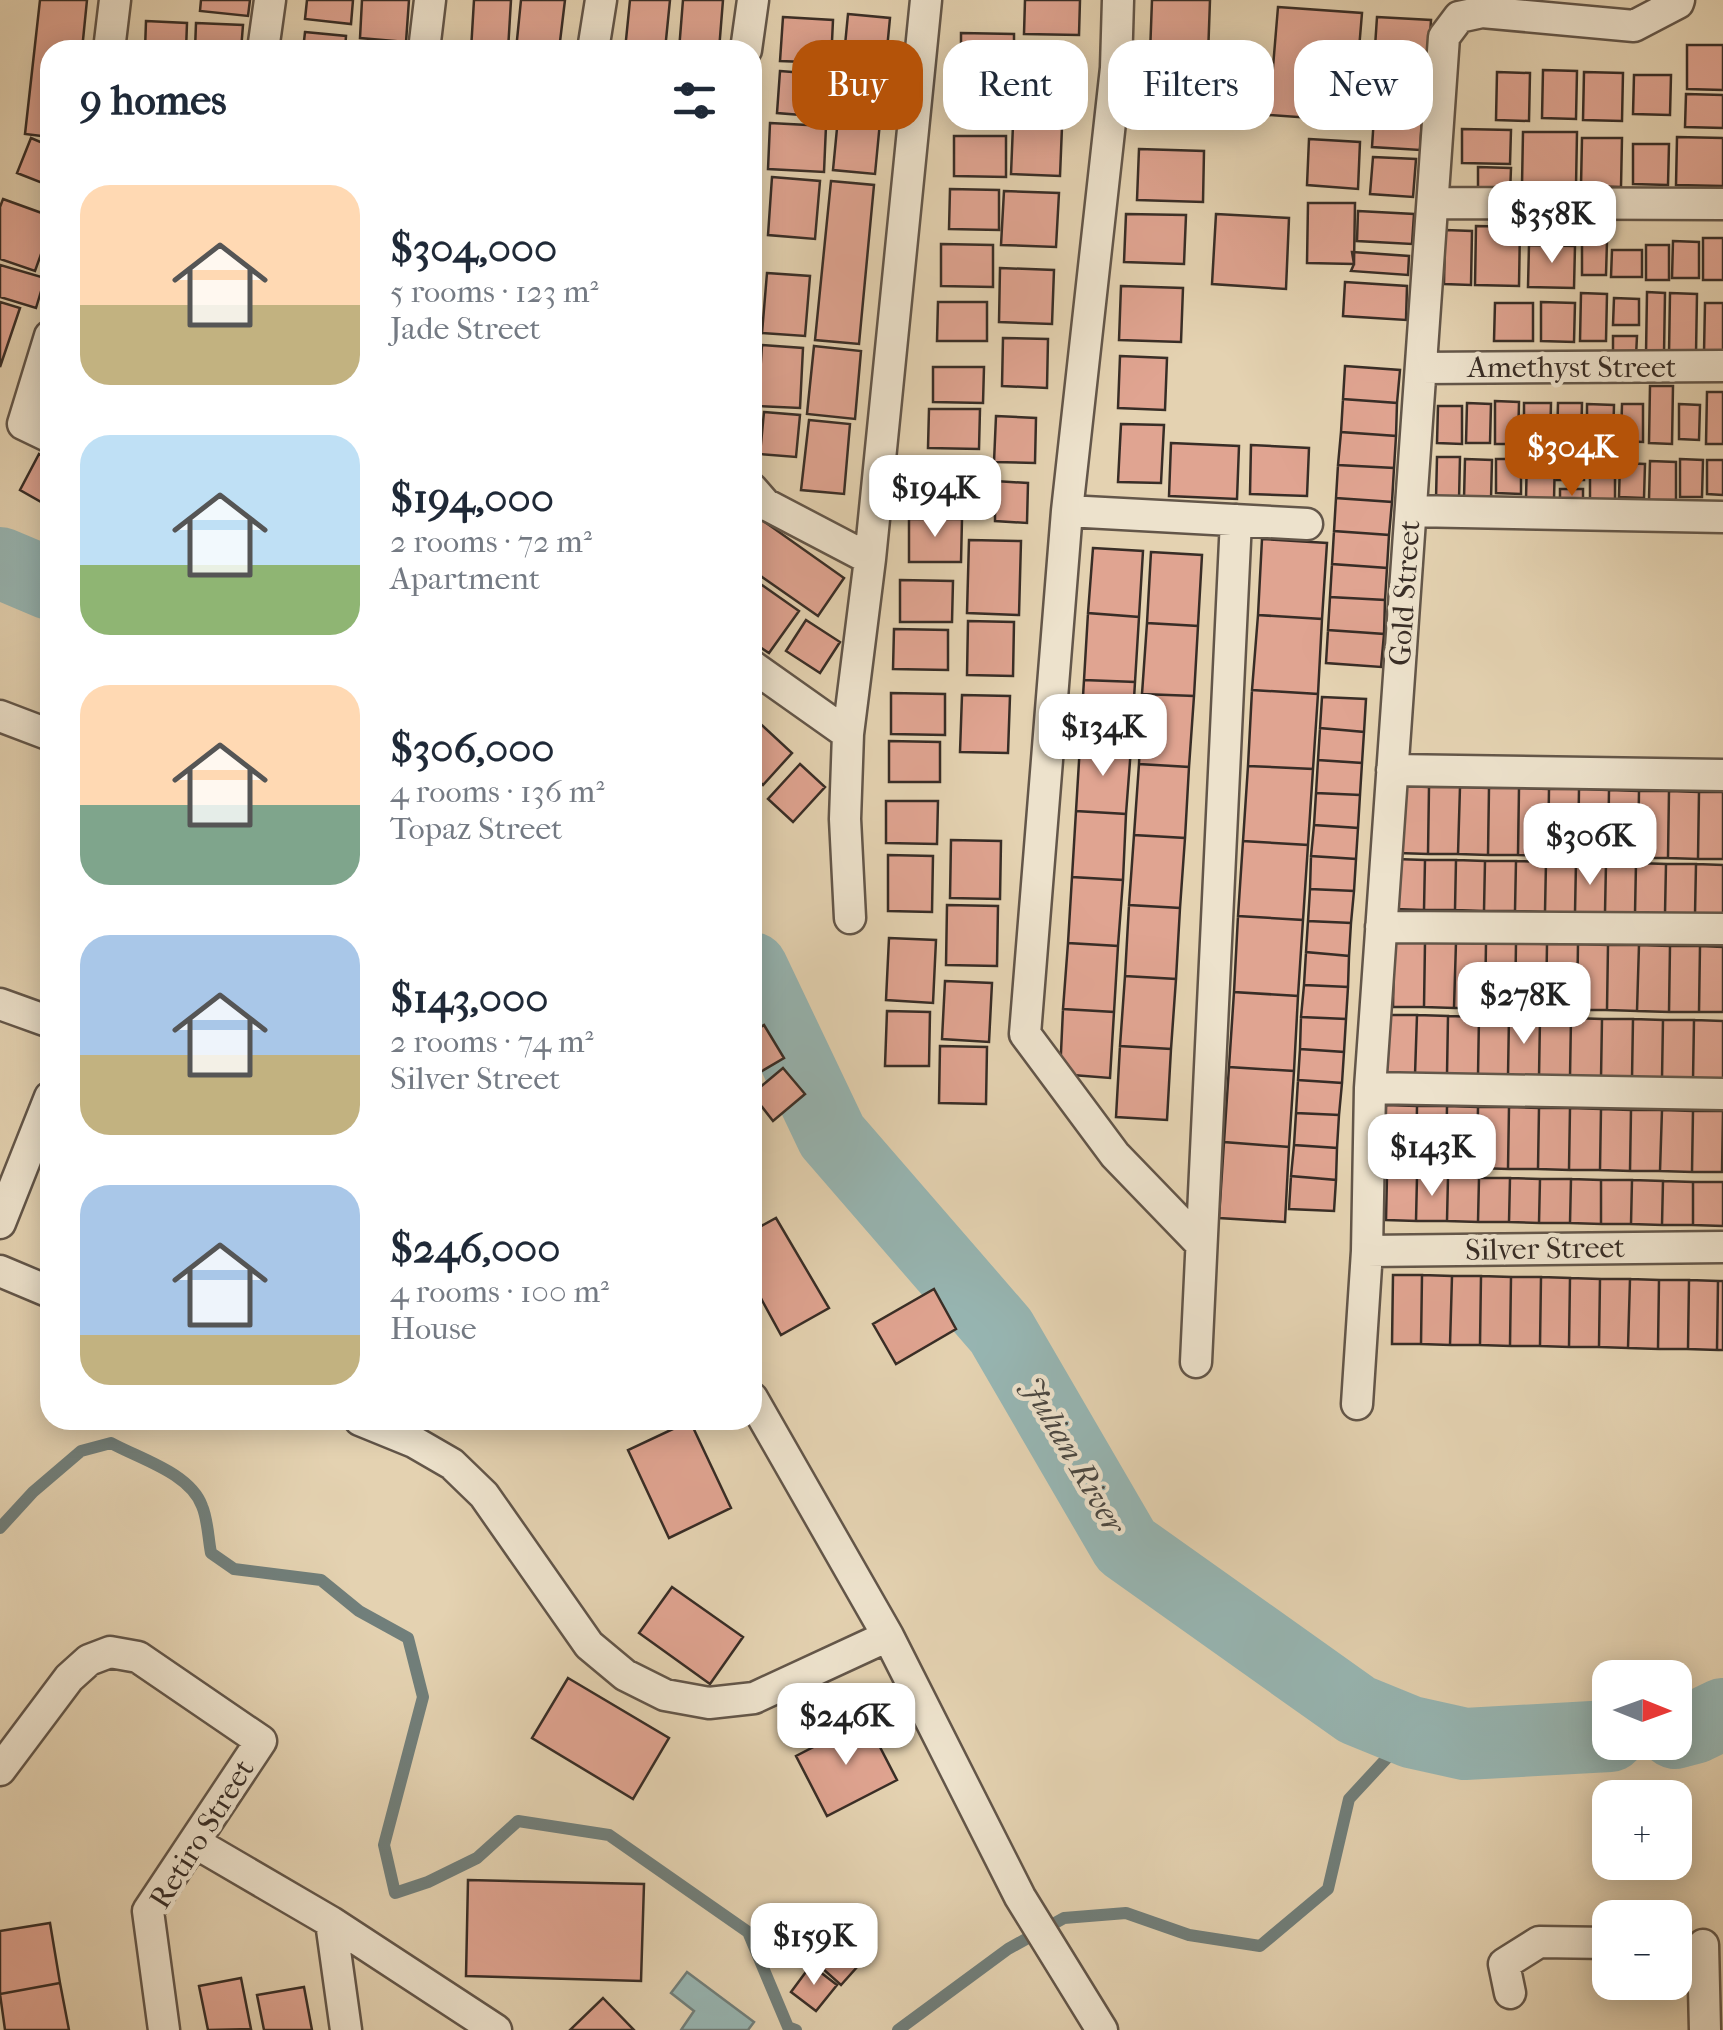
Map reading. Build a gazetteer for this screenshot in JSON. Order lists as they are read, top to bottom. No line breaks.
{"streets":{"street":["Amethyst Street","Gold Street","Silver Street","Retiro Street"]},"crossings":[["Amethyst Street","Gold Street"],["Gold Street","Silver Street"]],"water":["Julian River"],"north":"right","page":{"chip":["Buy","Rent","Filters","New"],"heading":"9 homes","list":[{"name":"$304,000","note":"5 rooms · 123 m² · Jade Street"},{"name":"$194,000","note":"2 rooms · 72 m² · Apartment"},{"name":"$306,000","note":"4 rooms · 136 m² · Topaz Street"},{"name":"$143,000","note":"2 rooms · 74 m² · Silver Street"},{"name":"$246,000","note":"4 rooms · 100 m² · House"}],"price":["$358K","$304K","$194K","$134K","$306K","$278K","$143K","$246K","$159K"],"map_buttons":["+","−"]}}
